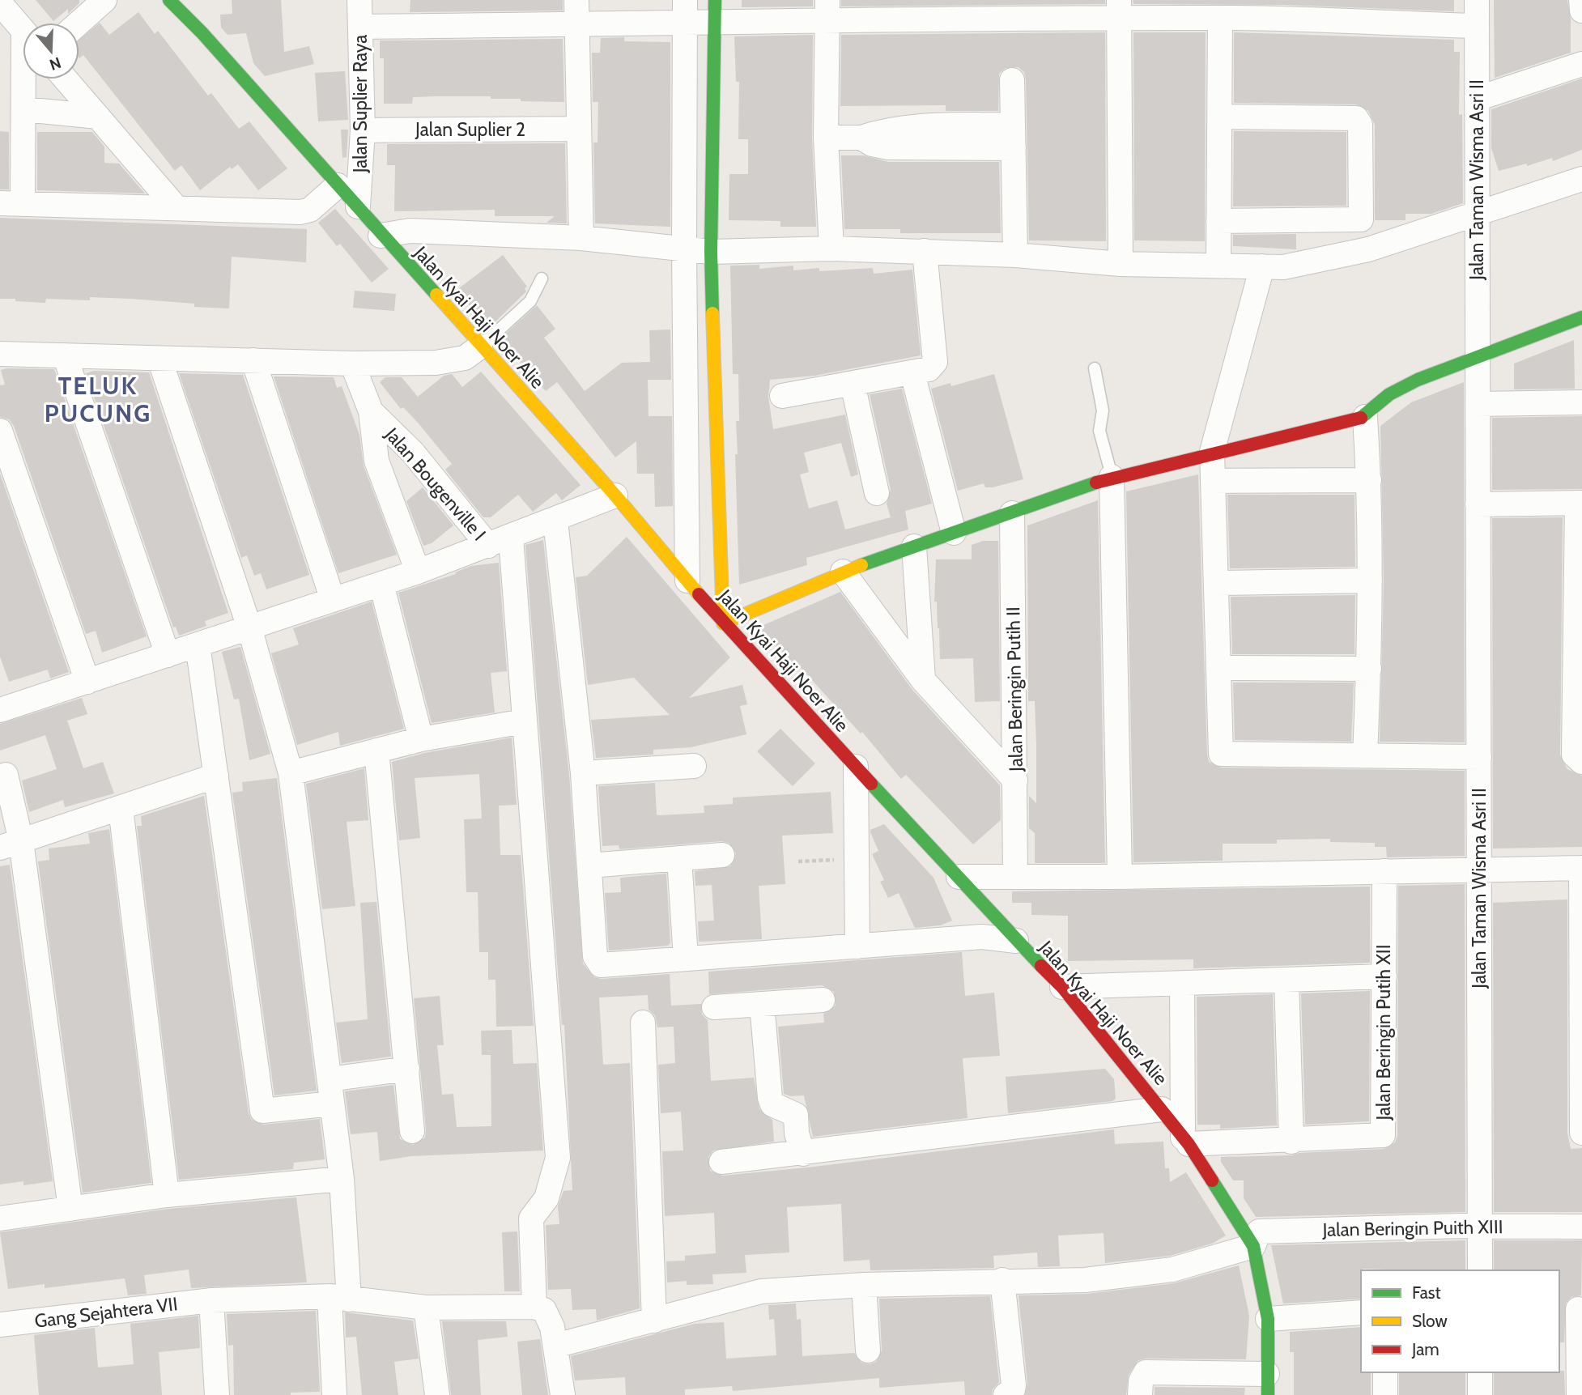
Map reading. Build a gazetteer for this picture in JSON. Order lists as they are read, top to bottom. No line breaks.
{"streets":{"street":["Jalan Suplier Raya","Jalan Suplier 2","Jalan Taman Wisma Asri II","Jalan Kyai Haji Noer Alie","Jalan Bougenville I","Jalan Beringin Putih II","Jalan Beringin Putih XII","Jalan Beringin Puith XIII","Gang Sejahtera VII"]},"crossings":[["Jalan Suplier Raya","Jalan Suplier 2"],["Jalan Suplier Raya","Jalan Kyai Haji Noer Alie"],["Jalan Taman Wisma Asri II","Jalan Beringin Puith XIII"],["Jalan Kyai Haji Noer Alie","Jalan Beringin Puith XIII"]],"districts":["TELUK PUCUNG"],"legend":["Fast","Slow","Jam"],"north":"bottom"}
